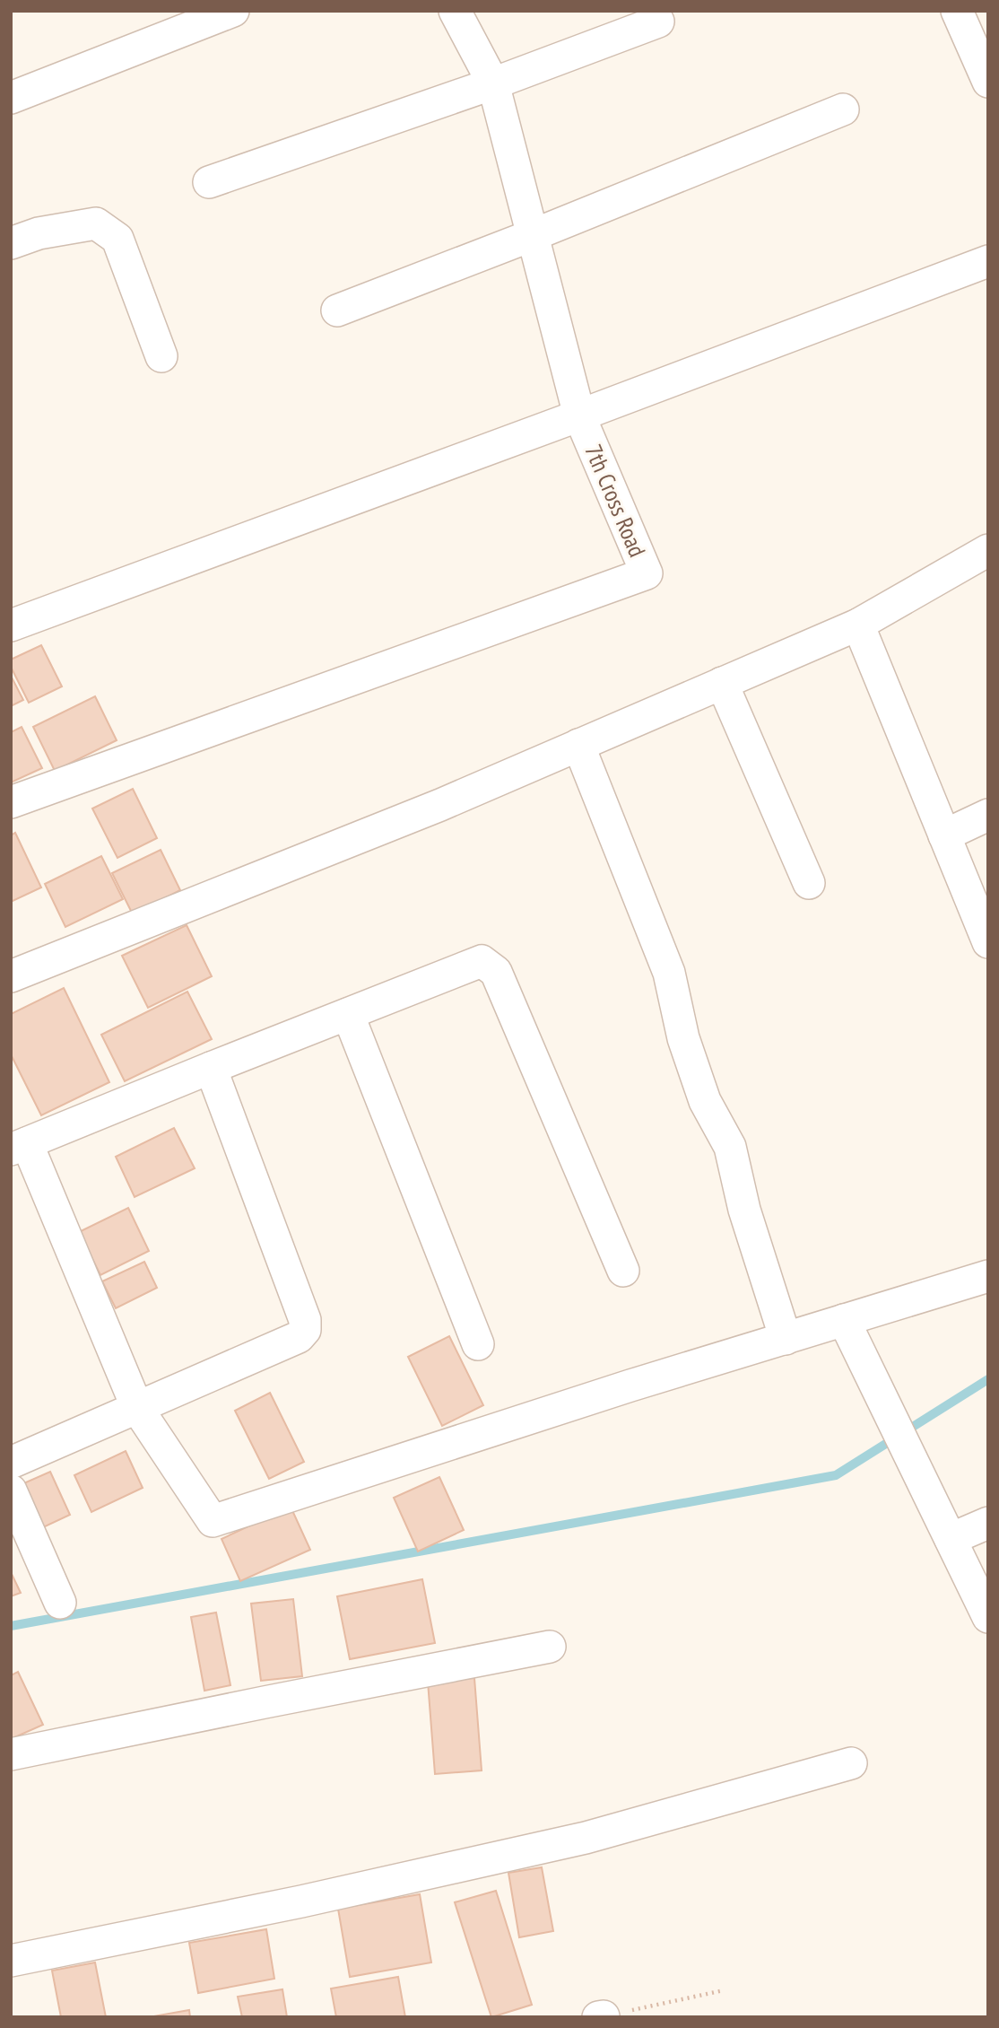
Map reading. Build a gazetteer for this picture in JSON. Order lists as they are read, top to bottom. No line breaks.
{"streets":{"street":["7th Cross Road"]}}
